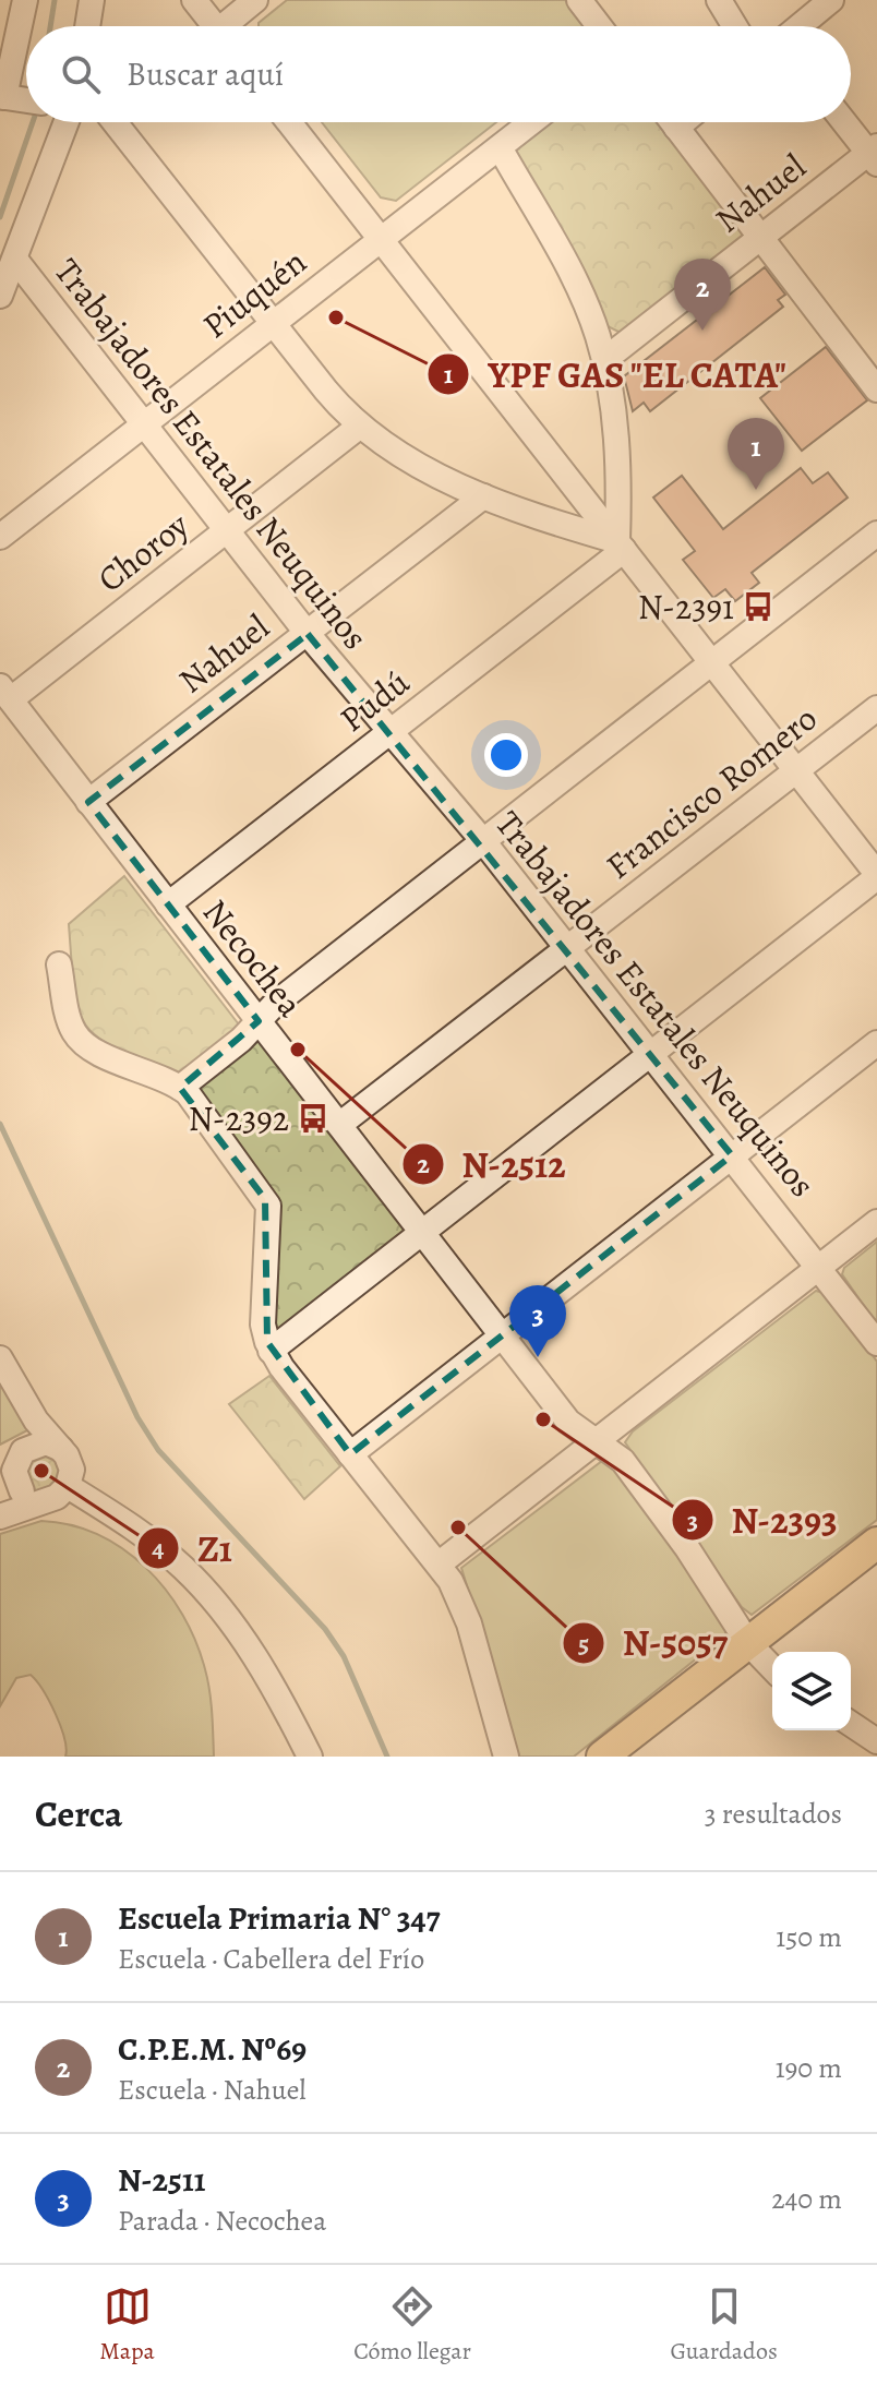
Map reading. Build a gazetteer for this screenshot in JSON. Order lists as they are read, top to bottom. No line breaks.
{"streets":{"street":["Nahuel","Piuquén","Trabajadores Estatales Neuquinos","Choroy","Pudú","Francisco Romero","Necochea"]},"crossings":[["Nahuel","Trabajadores Estatales Neuquinos"],["Nahuel","Necochea"],["Piuquén","Trabajadores Estatales Neuquinos"],["Trabajadores Estatales Neuquinos","Choroy"],["Trabajadores Estatales Neuquinos","Pudú"],["Trabajadores Estatales Neuquinos","Francisco Romero"],["Choroy","Necochea"],["Pudú","Necochea"],["Francisco Romero","Necochea"]],"places":{"other":["YPF GAS \"EL CATA\"","N-2512","N-2393","Z1","N-5057"],"bus stop":["N-2391","N-2392"]},"page":{"search":"Buscar aquí","pins":["2","1","3"],"heading":["Cerca","3 resultados"],"list":[{"mark":"1","name":"Escuela Primaria N° 347","note":"Escuela · Cabellera del Frío","value":"150 m"},{"mark":"2","name":"C.P.E.M. Nº69","note":"Escuela · Nahuel","value":"190 m"},{"mark":"3","name":"N-2511","note":"Parada · Necochea","value":"240 m"}],"nav":["Mapa","Cómo llegar","Guardados"]}}
